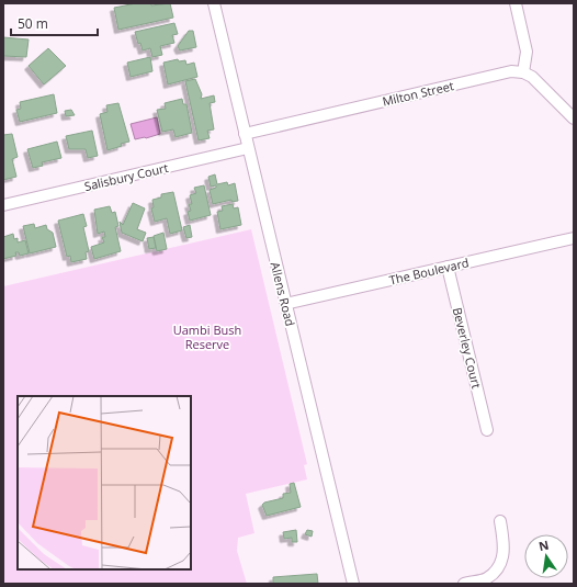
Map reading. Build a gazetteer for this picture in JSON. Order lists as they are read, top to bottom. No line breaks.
{"streets":{"street":["Milton Street","Salisbury Court","The Boulevard","Allens Road","Beverley Court"]},"crossings":[["Milton Street","Allens Road"],["Salisbury Court","Allens Road"],["The Boulevard","Allens Road"],["The Boulevard","Beverley Court"]],"parks":["Uambi Bush Reserve"],"scale_bar":"50 m","north":"top"}
